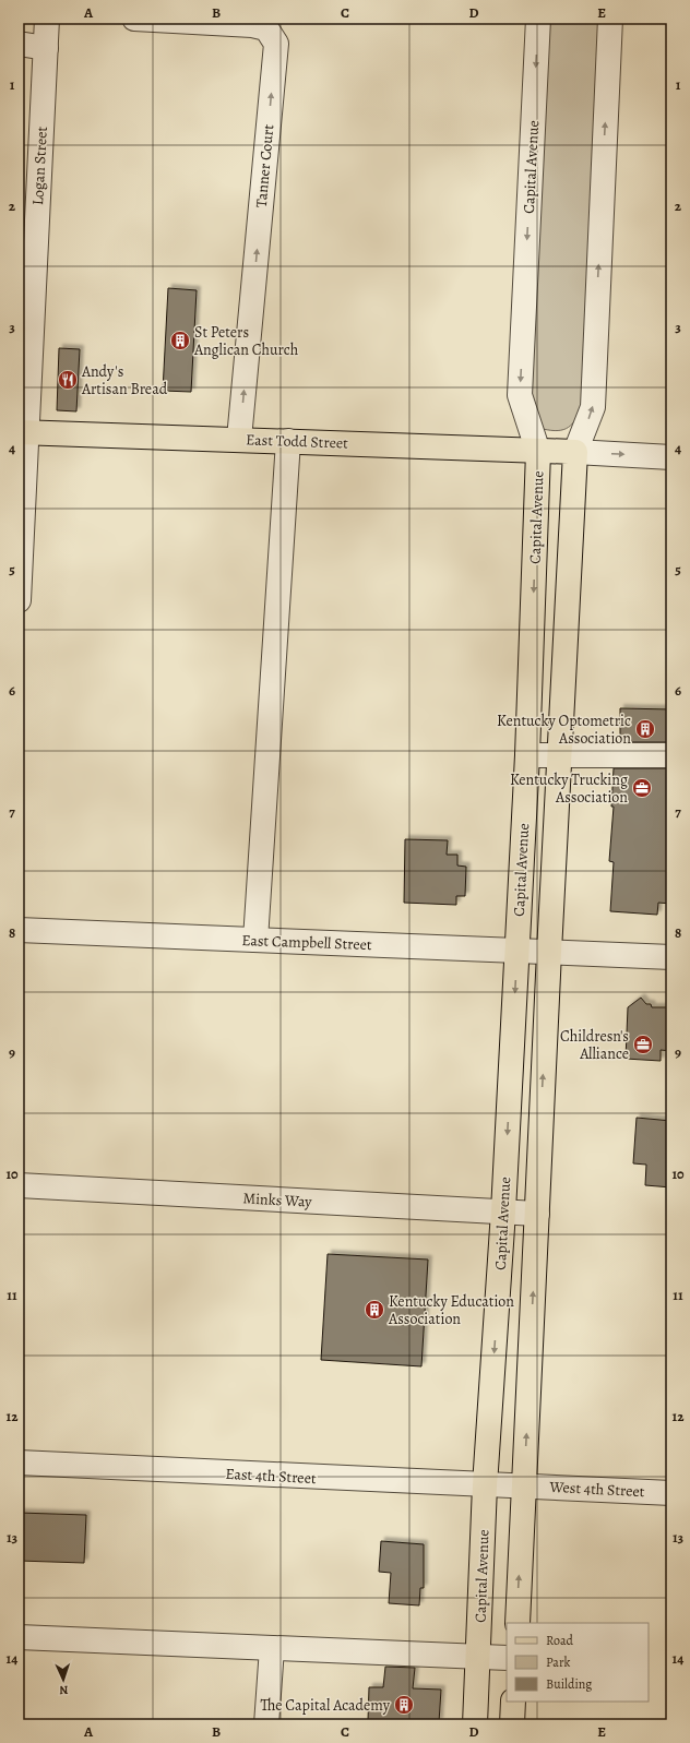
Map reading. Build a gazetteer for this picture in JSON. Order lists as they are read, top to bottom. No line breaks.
{"streets":{"main road":["Capital Avenue","East Todd Street"],"street":["Logan Street","Tanner Court","East Campbell Street","Minks Way","East 4th Street","West 4th Street"]},"crossings":[["Logan Street","East Todd Street"],["Tanner Court","East Todd Street"],["Capital Avenue","East Todd Street"],["Capital Avenue","East Campbell Street"],["Capital Avenue","Minks Way"],["Capital Avenue","East 4th Street"],["East 4th Street","West 4th Street"]],"places":{"building":["St Peters Anglican Church","Kentucky Optometric Association","Kentucky Education Association","The Capital Academy"],"restaurant":["Andy's Artisan Bread"],"office":["Kentucky Trucking Association","Childresn's Alliance"]},"legend":["Road","Park","Building"],"north":"bottom","grid":{"columns":["A","B","C","D","E"],"rows":["1","2","3","4","5","6","7","8","9","10","11","12","13","14"]}}
